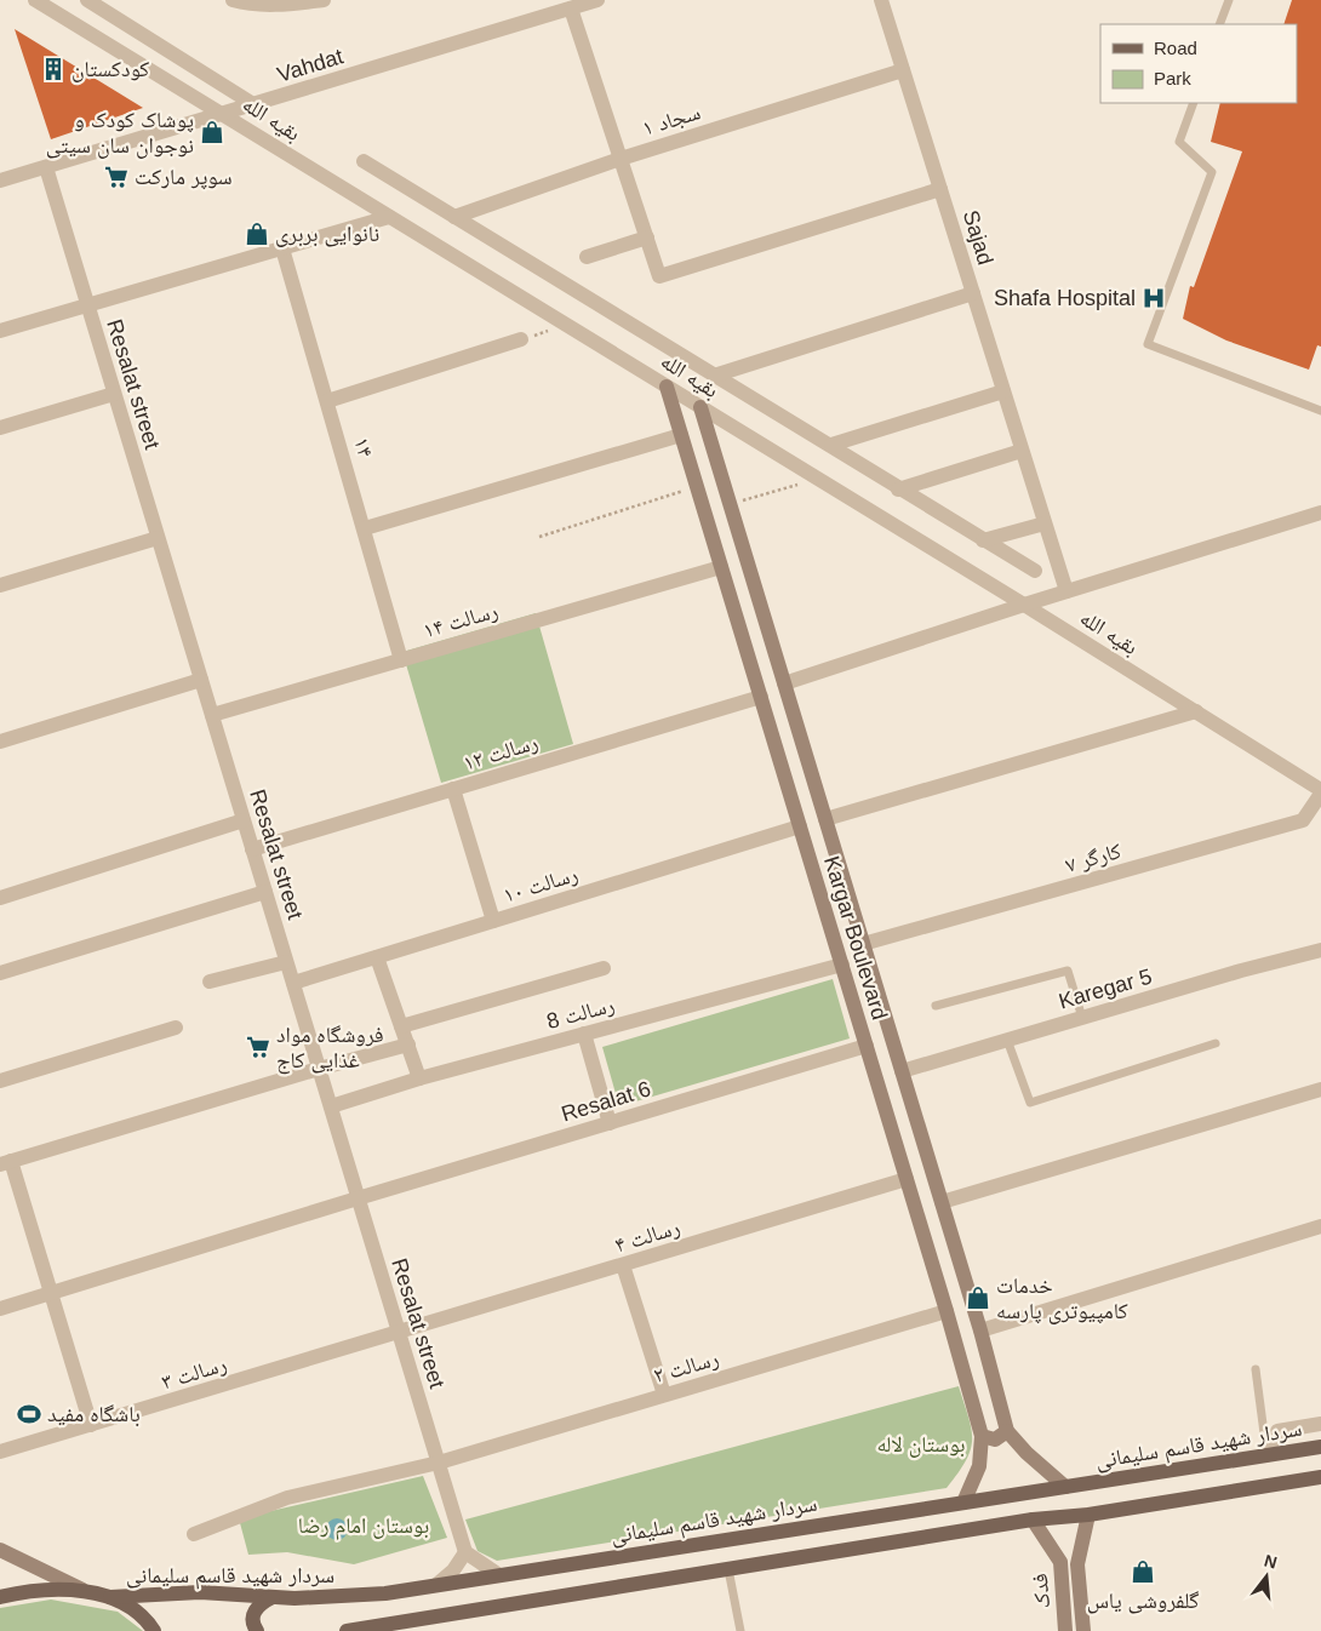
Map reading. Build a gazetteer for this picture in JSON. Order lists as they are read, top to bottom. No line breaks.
{"streets":{"main road":["سردار شهید قاسم سلیمانی"],"street":["Vahdat","بقیه الله","سجاد ۱","Sajad","Resalat street","۱۴","رسالت ۱۴","رسالت ۱۲","کارگر ۷","رسالت ۱۰","Kargar Boulevard","Karegar 5","رسالت 8","Resalat 6","رسالت ۴","رسالت ۲","رسالت ۳","فدک"]},"crossings":[["Vahdat","بقیه الله"],["Vahdat","Resalat street"],["بقیه الله","سجاد ۱"],["بقیه الله","کارگر ۷"],["بقیه الله","Kargar Boulevard"],["سجاد ۱","Sajad"],["Resalat street","رسالت ۱۴"],["Resalat street","رسالت ۱۲"],["Resalat street","رسالت ۱۰"],["Resalat street","رسالت 8"],["Resalat street","Resalat 6"],["Resalat street","رسالت ۴"],["Resalat street","رسالت ۲"],["Resalat street","رسالت ۳"],["۱۴","رسالت ۱۴"],["رسالت ۱۴","Kargar Boulevard"],["رسالت ۱۲","Kargar Boulevard"],["کارگر ۷","Kargar Boulevard"],["رسالت ۱۰","Kargar Boulevard"],["Kargar Boulevard","Karegar 5"],["Kargar Boulevard","رسالت 8"],["Kargar Boulevard","Resalat 6"],["Kargar Boulevard","رسالت ۴"],["Kargar Boulevard","رسالت ۲"],["Kargar Boulevard","سردار شهید قاسم سلیمانی"],["رسالت ۴","رسالت ۳"]],"parks":["بوستان لاله","بوستان امام رضا"],"places":{"building":["کودکستان"],"shop":["پوشاک کودک و نوجوان سان سیتی","نانوایی بربری","خدمات کامپیوتری پارسه","گلفروشی یاس"],"supermarket":["سوپر مارکت","فروشگاه مواد غذایی کاج"],"hospital":["Shafa Hospital"],"sports":["باشگاه مفید"]},"legend":["Road","Park"],"north":"top"}
